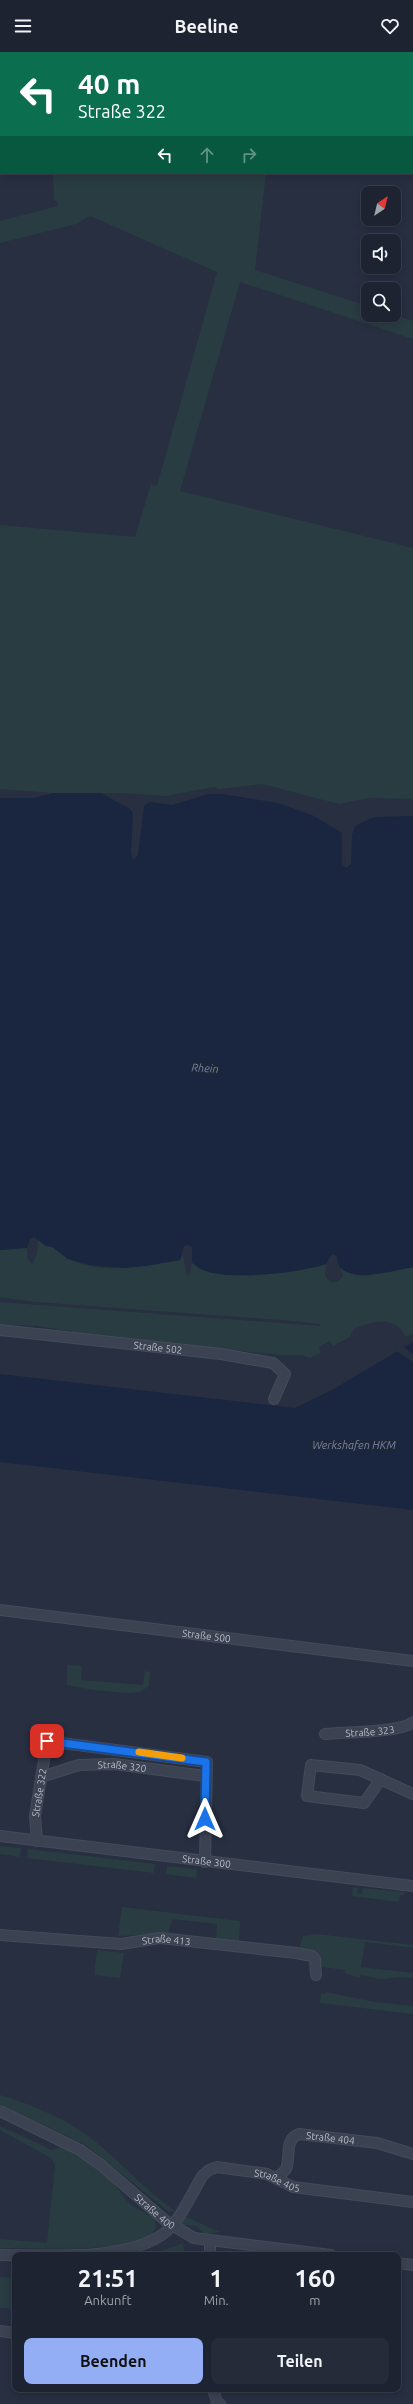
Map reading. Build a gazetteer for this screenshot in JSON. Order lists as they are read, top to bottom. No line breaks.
{"streets":{"street":["Straße 502","Straße 500","Straße 323","Straße 320","Straße 322","Straße 300","Straße 413","Straße 404","Straße 405","Straße 400"]},"crossings":[["Straße 320","Straße 322"],["Straße 322","Straße 300"],["Straße 404","Straße 405"],["Straße 405","Straße 400"]],"water":["Rhein","Werkshafen HKM"],"north":"top right","page":{"header":"Beeline","turn":["40 m","Straße 322"],"eta":["21:51","Ankunft","1","Min.","160","m"],"buttons":["Beenden","Teilen"]}}
